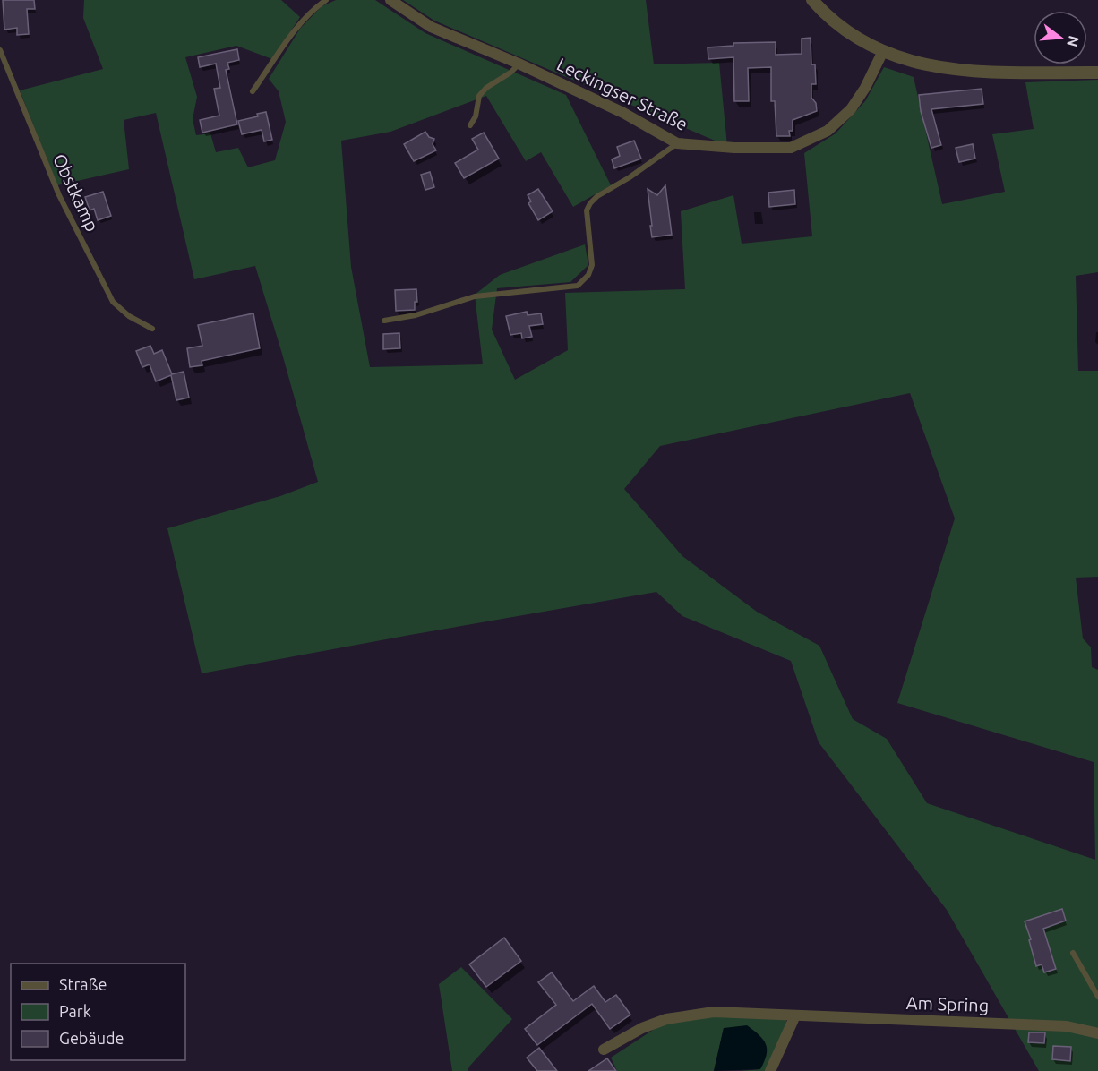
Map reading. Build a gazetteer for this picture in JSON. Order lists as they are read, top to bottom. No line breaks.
{"streets":{"street":["Leckingser Straße","Am Spring"],"lane":["Obstkamp"]},"legend":["Straße","Park","Gebäude"],"north":"right"}
